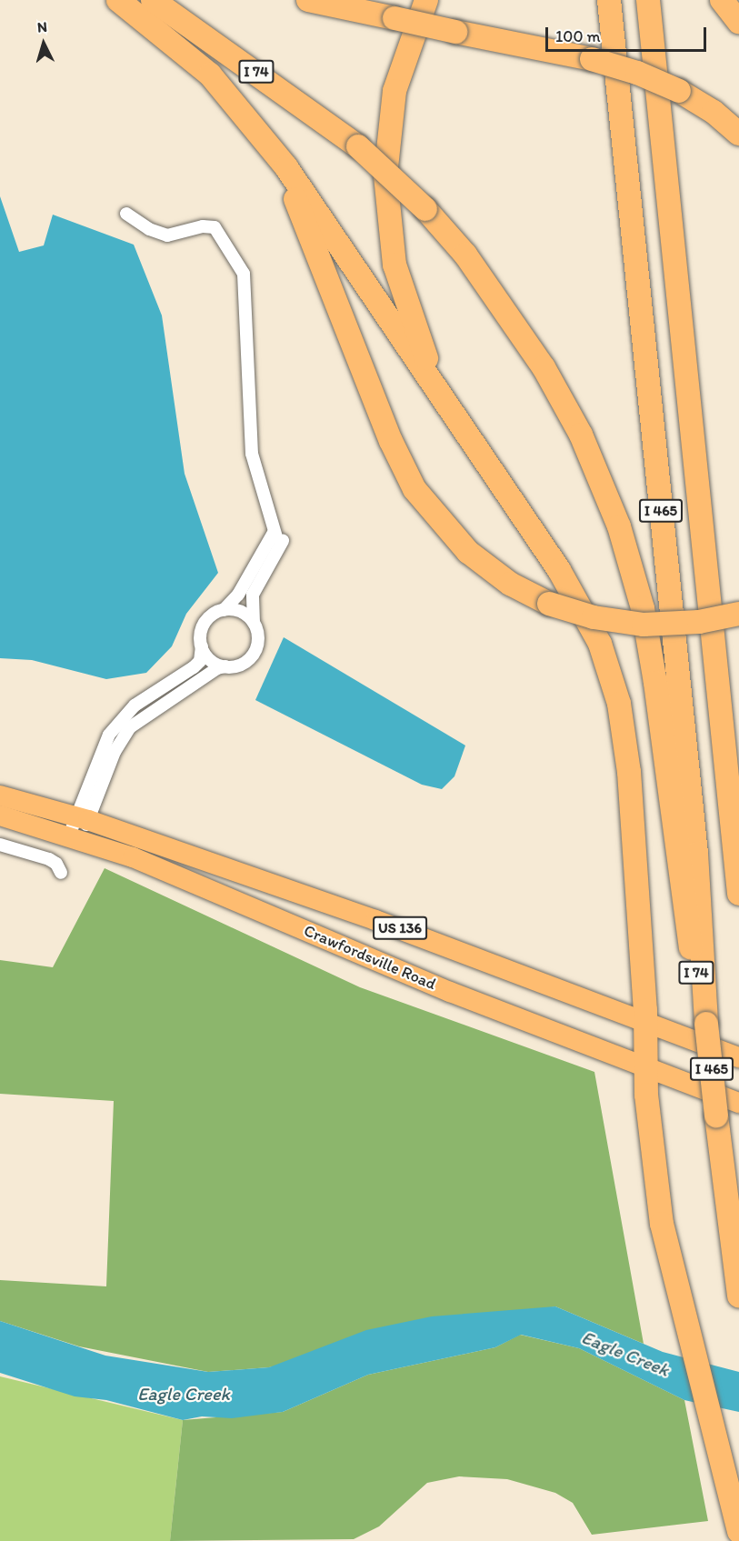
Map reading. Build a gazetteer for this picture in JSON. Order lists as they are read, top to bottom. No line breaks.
{"streets":{"highway":["I 74","I 465"],"main road":["US 136","Crawfordsville Road"]},"crossings":[["I 74","I 465"]],"water":["Eagle Creek"],"scale_bar":"100 m","north":"top"}
